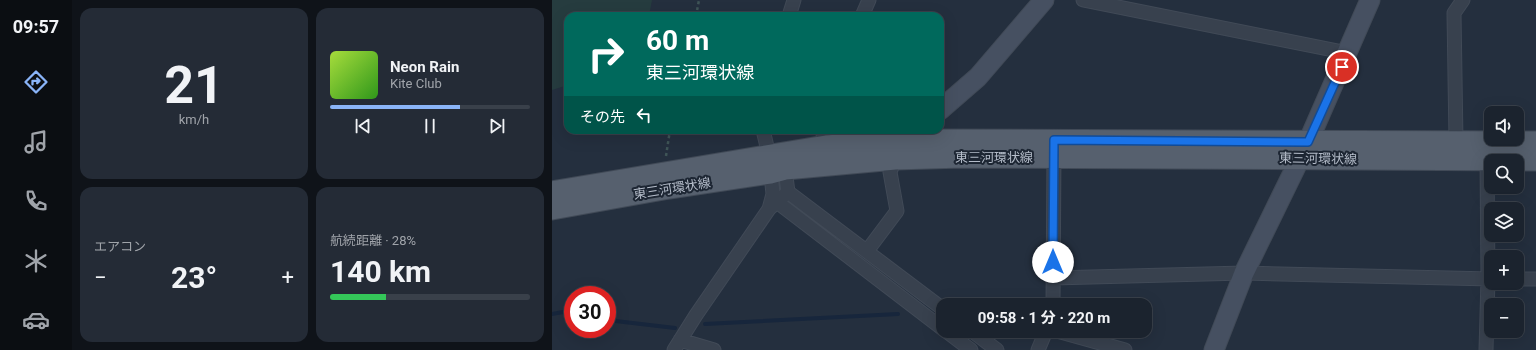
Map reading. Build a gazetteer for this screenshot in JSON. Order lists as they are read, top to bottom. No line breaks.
{"streets":{"main road":["東三河環状線"]},"page":{"tabs":"09:57","tile":[["21","km/h"],"エアコン",["航続距離 · 28%","140 km"]],"turn":["60 m","東三河環状線"],"song":["Neon Rain","Kite Club"],"then":"その先","map_buttons":["+","−"],"heat":["−","23°","+"],"limit":"30","trip":"09:58 · 1 分 · 220 m"}}
